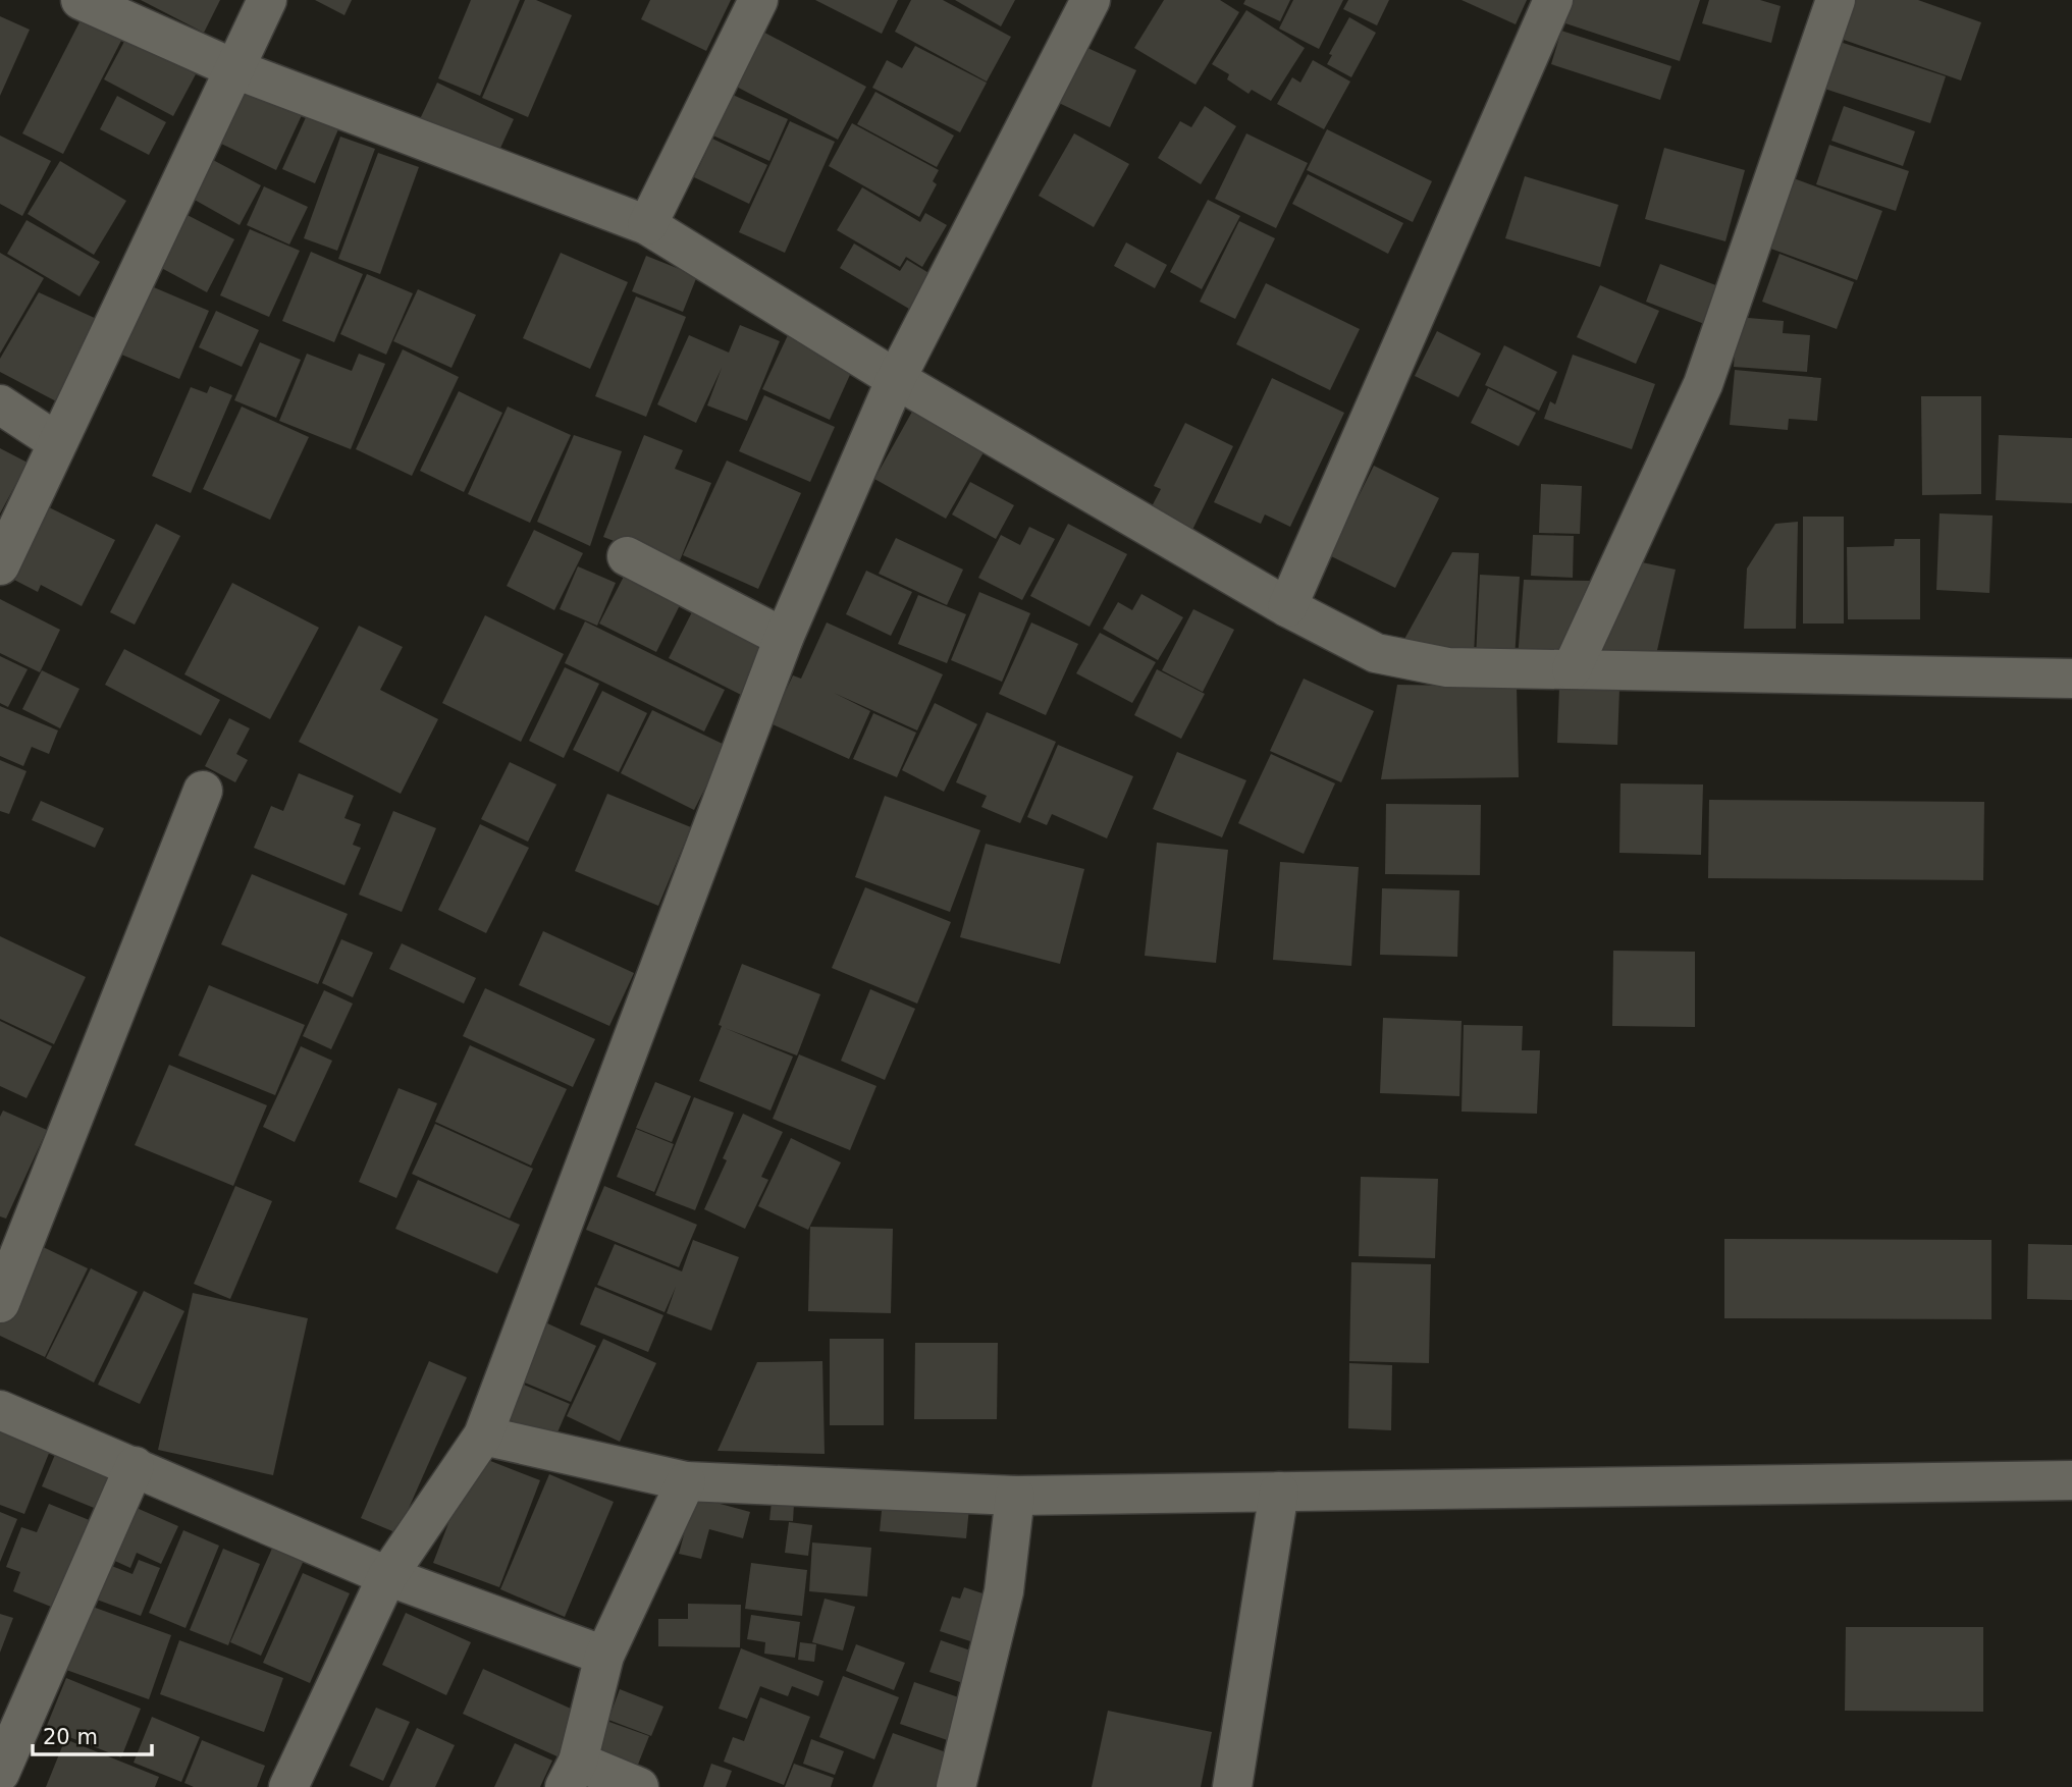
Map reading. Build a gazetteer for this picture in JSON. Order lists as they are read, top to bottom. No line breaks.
{"scale_bar":"20 m"}
